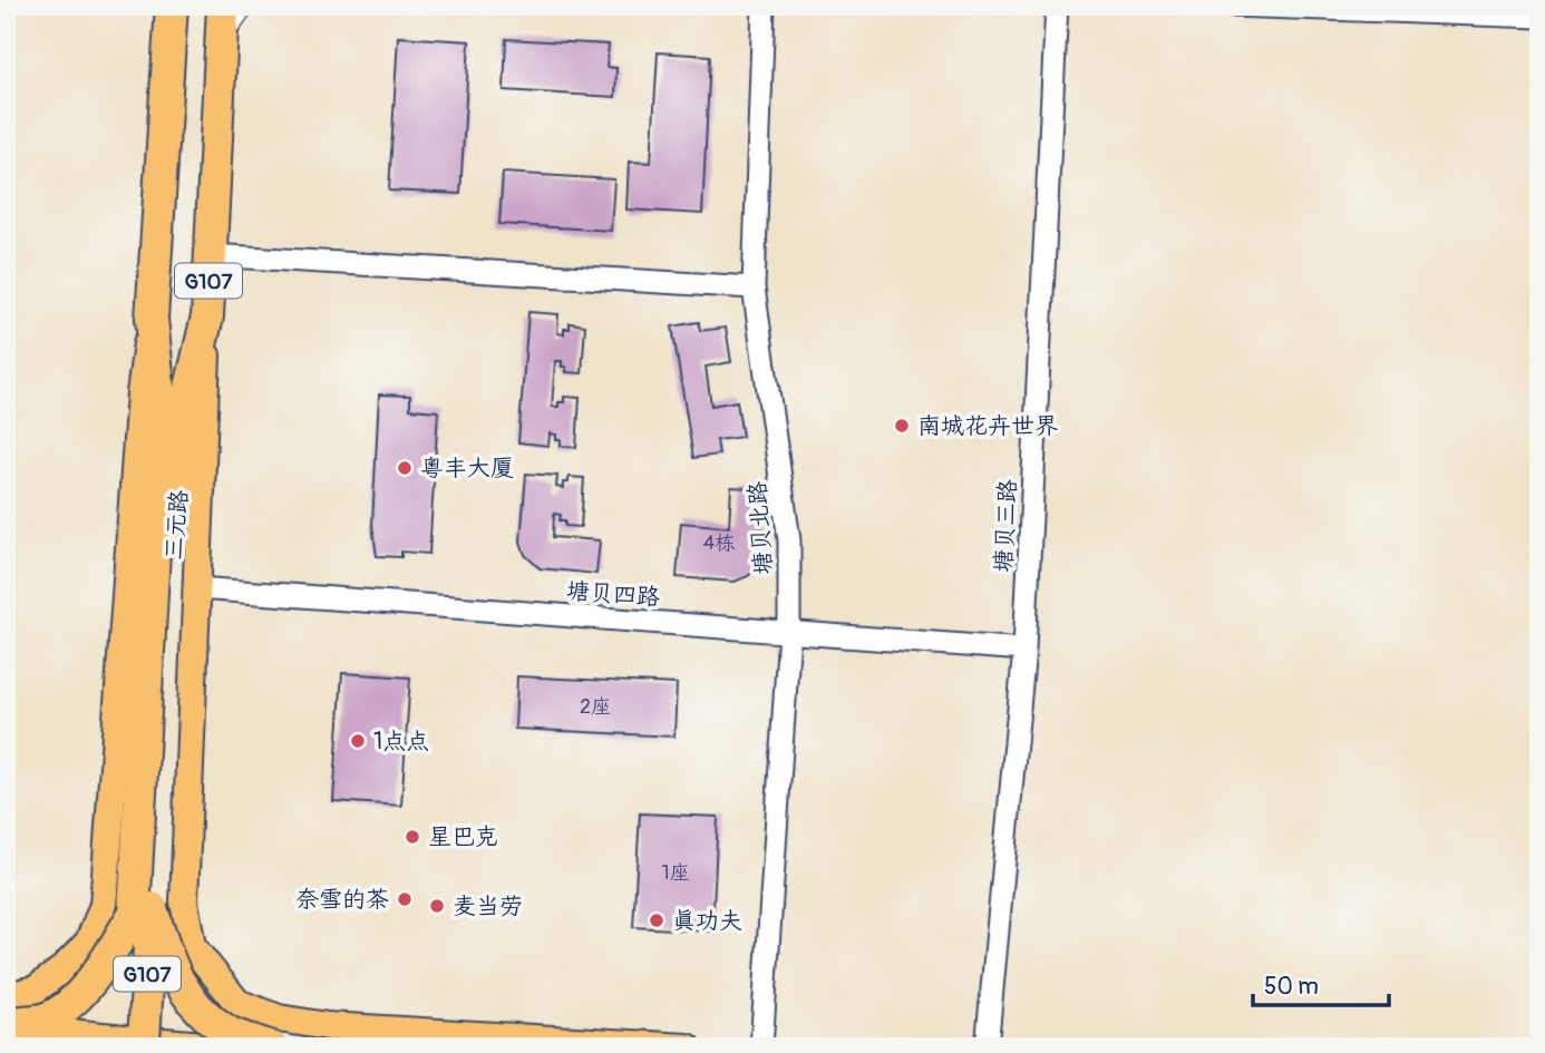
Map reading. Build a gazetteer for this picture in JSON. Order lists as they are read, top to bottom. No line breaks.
{"streets":{"highway":["G107","三元路"],"street":["塘贝三路","塘贝北路","塘贝四路"]},"crossings":[["塘贝三路","塘贝四路"],["塘贝北路","塘贝四路"]],"places":["南城花卉世界","粤丰大厦","1点点","星巴克","奈雪的茶","麦当劳","真功夫"],"house_numbers":["4栋","2座","1座"],"scale_bar":"50 m"}
